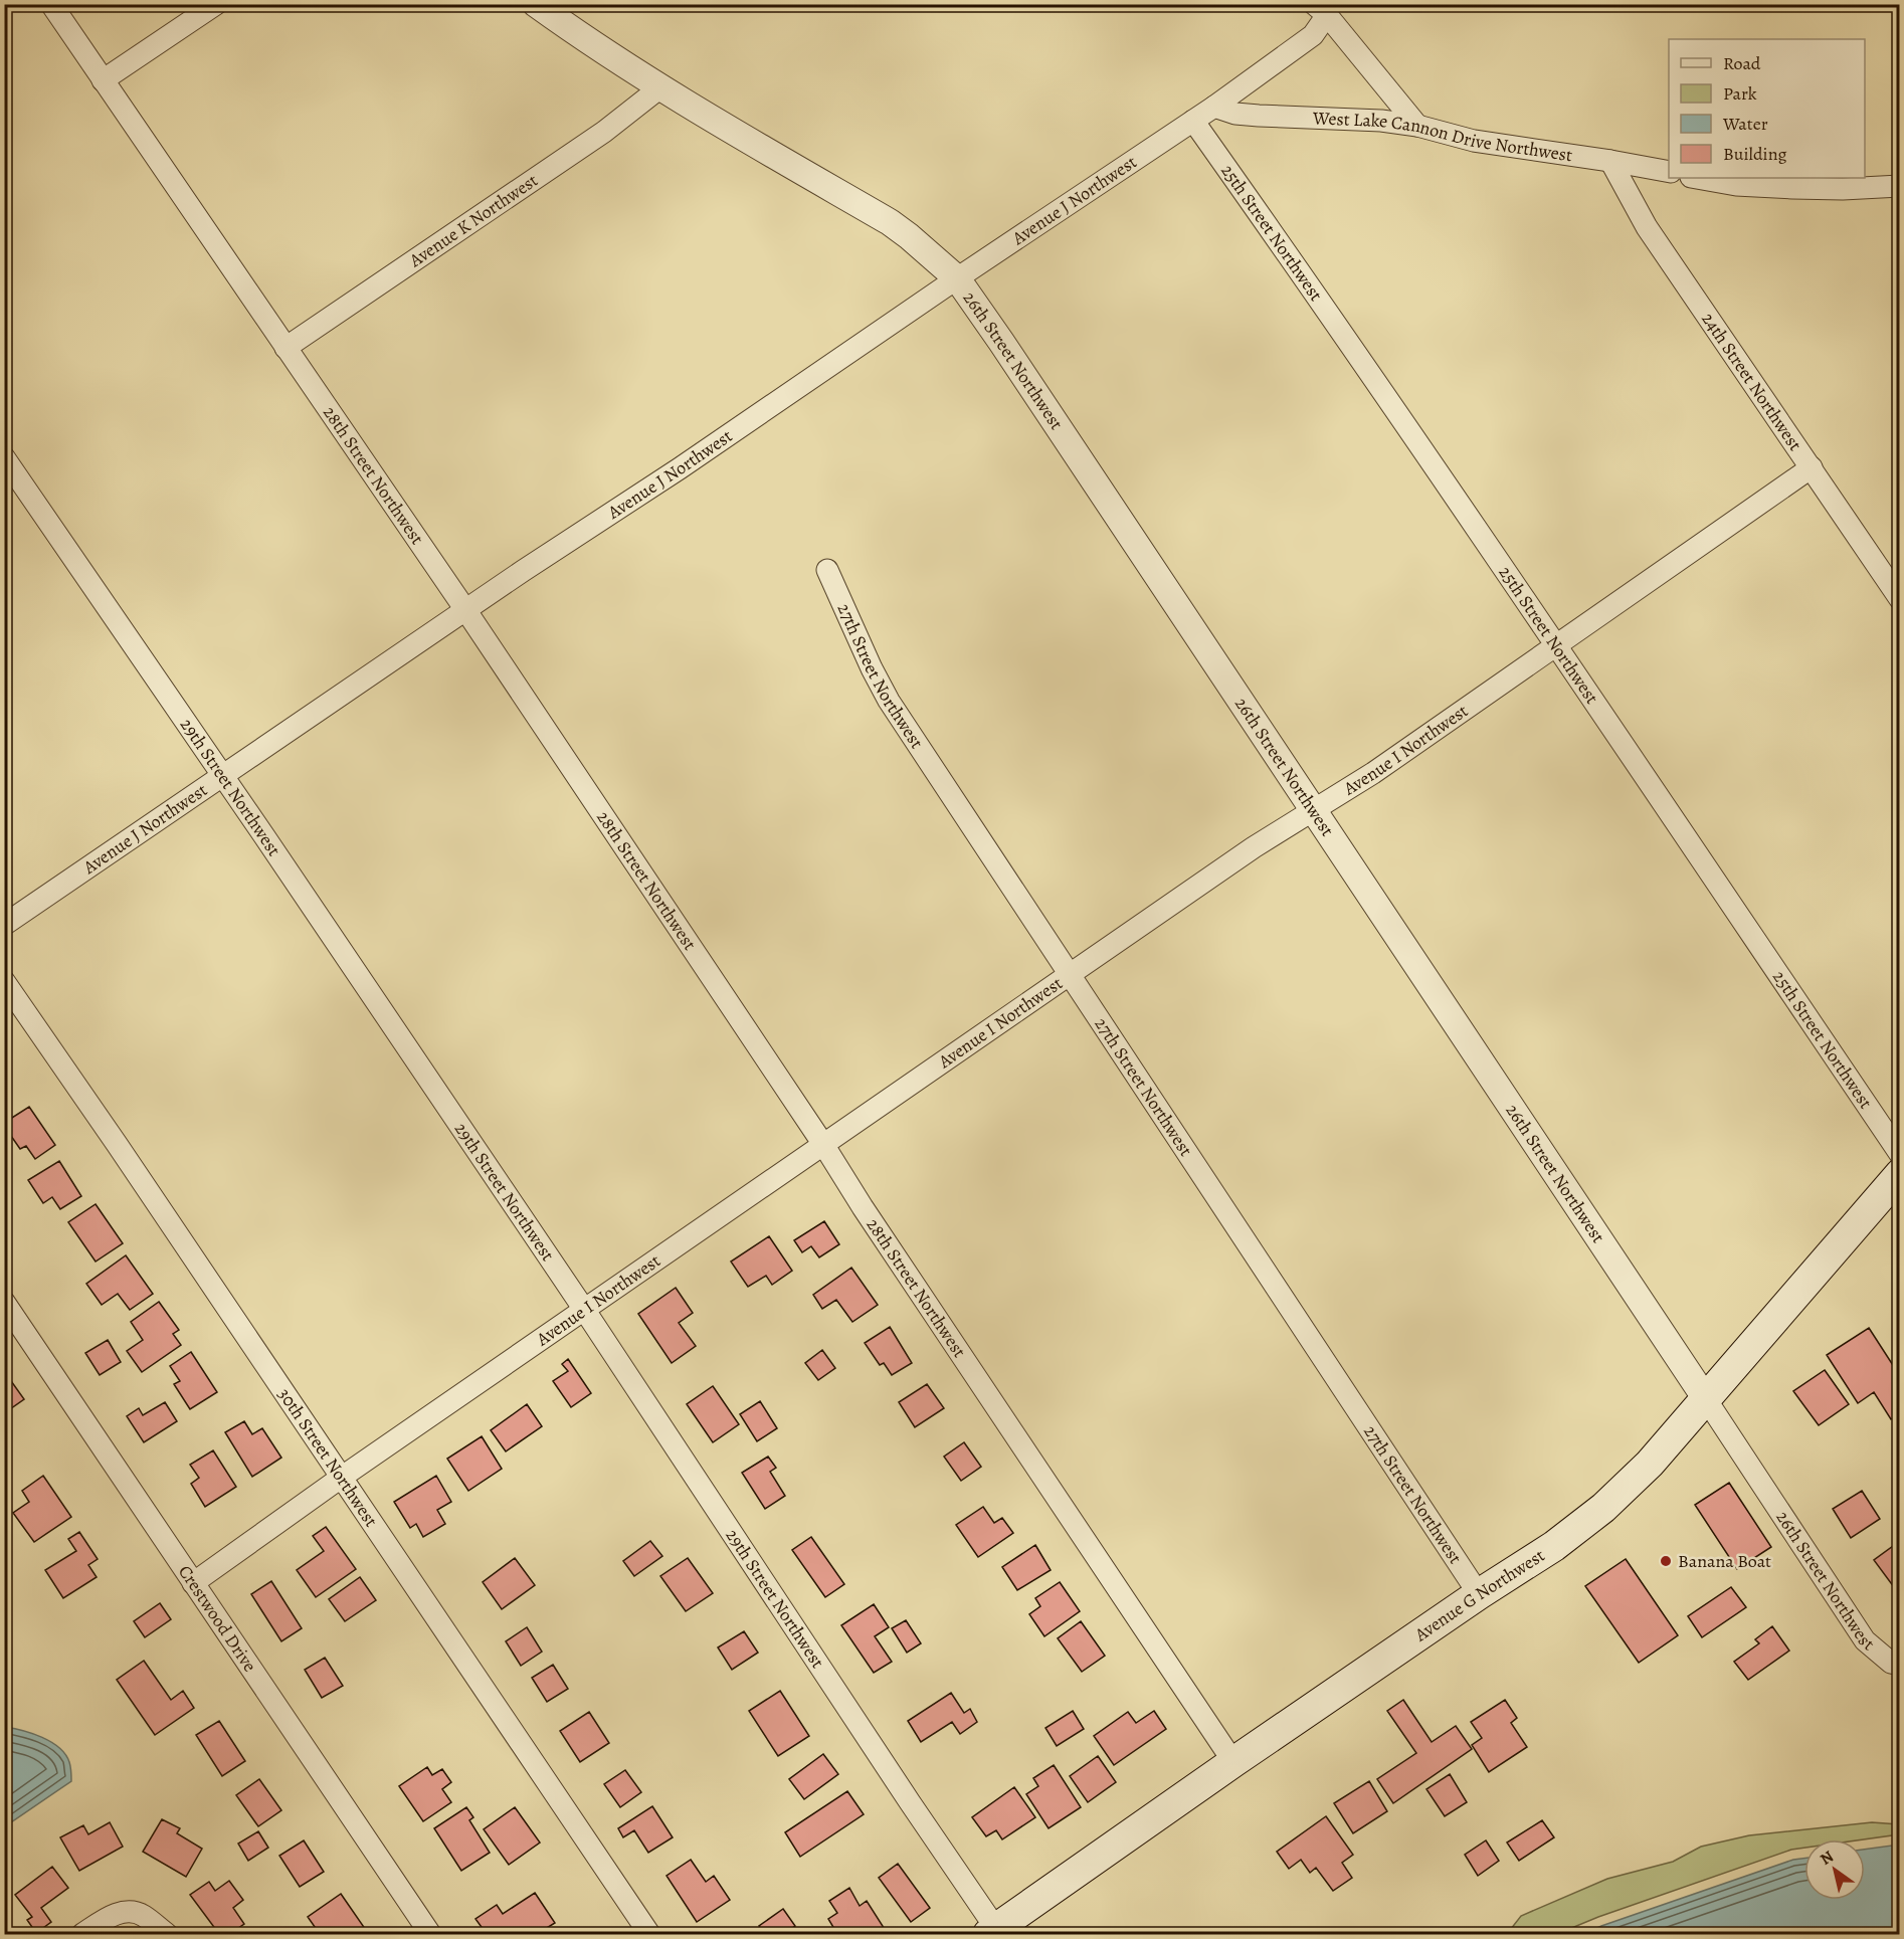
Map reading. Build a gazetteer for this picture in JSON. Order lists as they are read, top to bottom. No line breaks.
{"streets":{"main road":["Avenue G Northwest"],"street":["West Lake Cannon Drive Northwest","Avenue J Northwest","Avenue K Northwest","25th Street Northwest","26th Street Northwest","24th Street Northwest","28th Street Northwest","27th Street Northwest","Avenue I Northwest","29th Street Northwest","30th Street Northwest","Crestwood Drive"]},"crossings":[["West Lake Cannon Drive Northwest","Avenue J Northwest"],["West Lake Cannon Drive Northwest","24th Street Northwest"],["Avenue J Northwest","25th Street Northwest"],["Avenue J Northwest","26th Street Northwest"],["Avenue J Northwest","28th Street Northwest"],["Avenue J Northwest","29th Street Northwest"],["Avenue K Northwest","26th Street Northwest"],["Avenue K Northwest","28th Street Northwest"],["25th Street Northwest","Avenue I Northwest"],["26th Street Northwest","Avenue I Northwest"],["26th Street Northwest","Avenue G Northwest"],["24th Street Northwest","Avenue I Northwest"],["28th Street Northwest","Avenue I Northwest"],["28th Street Northwest","Avenue G Northwest"],["27th Street Northwest","Avenue I Northwest"],["27th Street Northwest","Avenue G Northwest"],["Avenue I Northwest","29th Street Northwest"],["Avenue I Northwest","30th Street Northwest"],["Avenue I Northwest","Crestwood Drive"],["29th Street Northwest","Avenue G Northwest"]],"places":["Banana Boat"],"legend":["Road","Park","Water","Building"],"north":"top left"}
